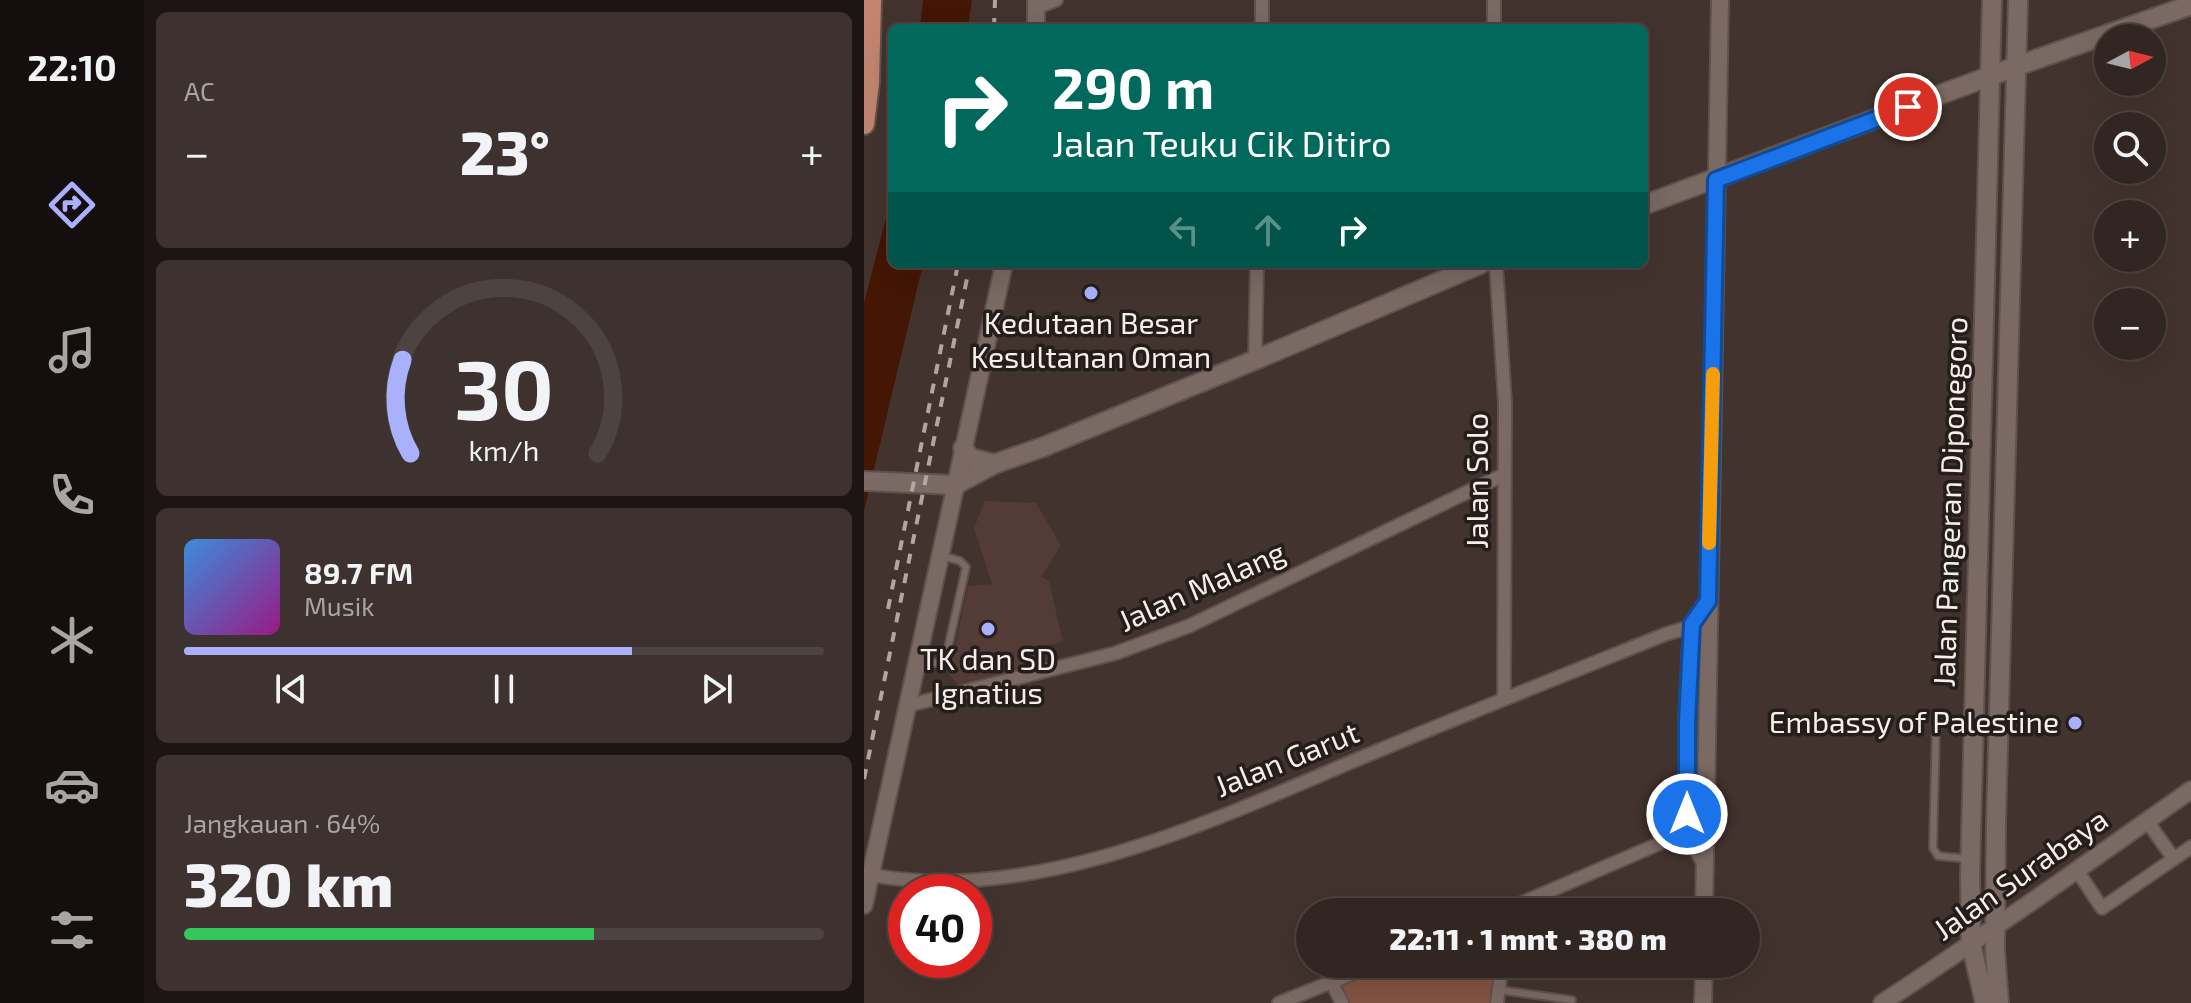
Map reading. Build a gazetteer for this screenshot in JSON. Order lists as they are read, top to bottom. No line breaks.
{"streets":{"main road":["Jalan Pangeran Diponegoro"],"street":["Jalan Solo","Jalan Malang","Jalan Garut","Jalan Surabaya"]},"crossings":[["Jalan Solo","Jalan Malang"],["Jalan Solo","Jalan Garut"],["Jalan Pangeran Diponegoro","Jalan Surabaya"]],"places":["Kedutaan Besar Kesultanan Oman","TK dan SD Ignatius","Embassy of Palestine"],"north":"right","page":{"tabs":"22:10","tile":["AC",["Jangkauan · 64%","320 km"]],"map_buttons":["+","−"],"turn":["290 m","Jalan Teuku Cik Ditiro"],"heat":["−","23°","+"],"song":["89.7 FM","Musik"],"limit":"40","trip":"22:11 · 1 mnt · 380 m","gauge":["30","km/h"]}}
